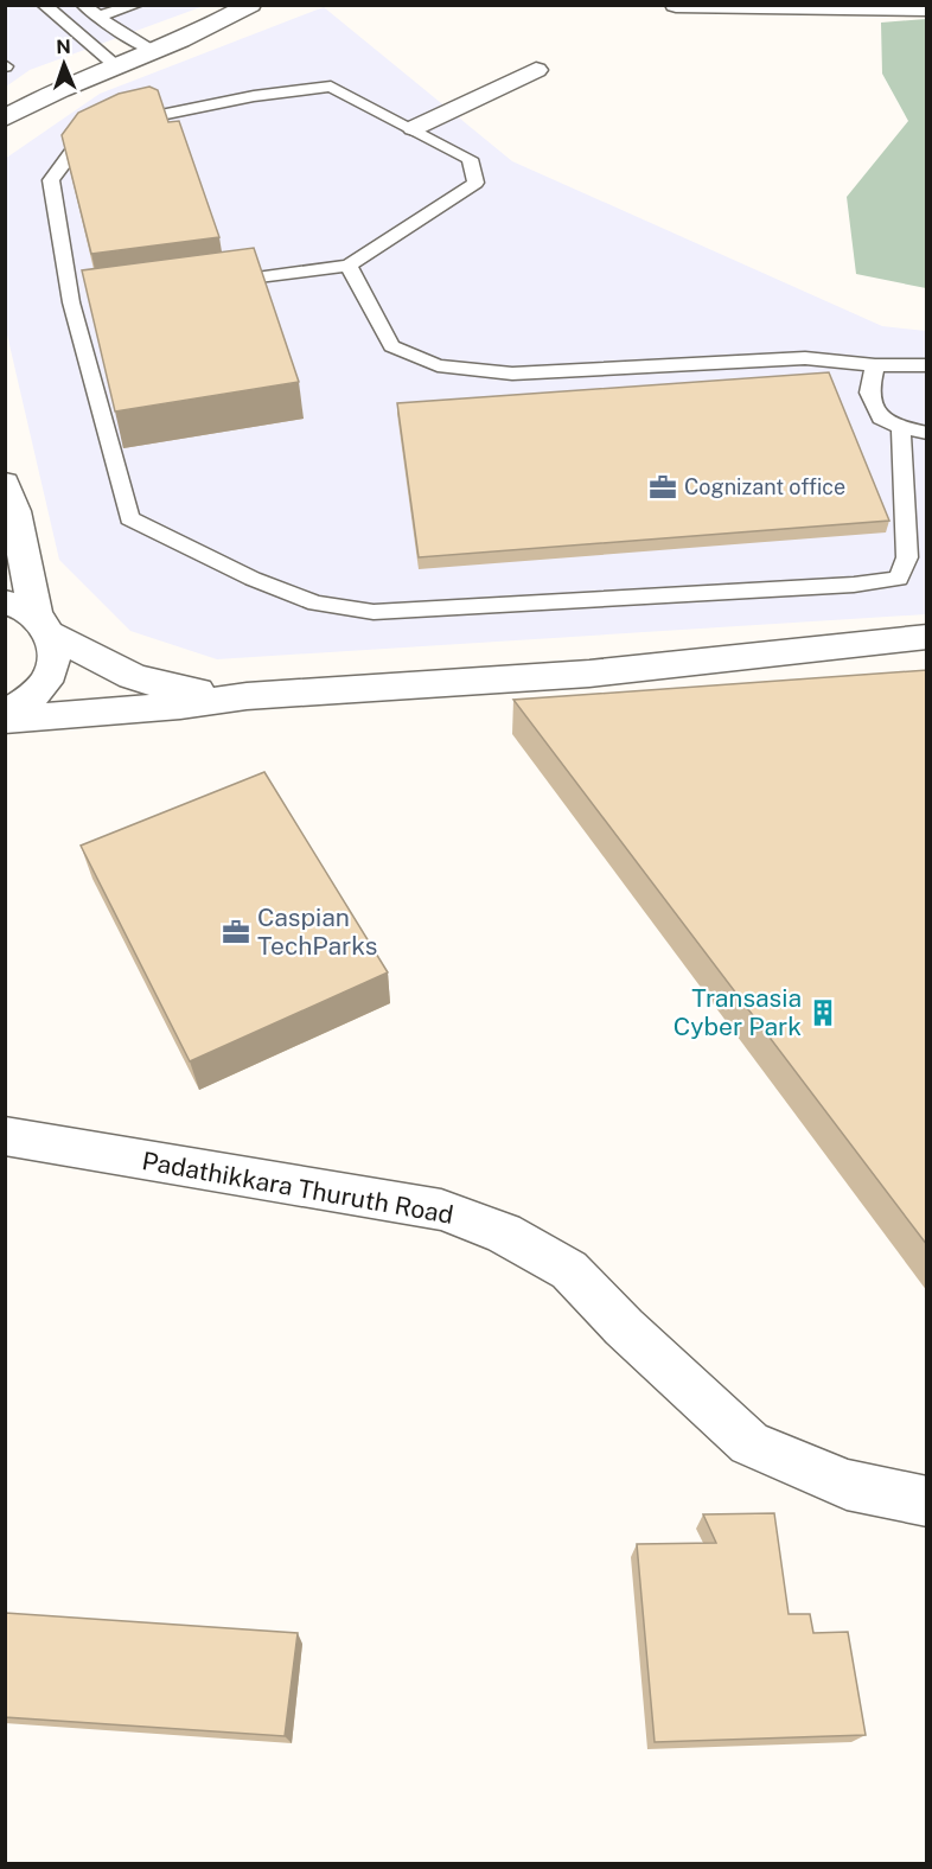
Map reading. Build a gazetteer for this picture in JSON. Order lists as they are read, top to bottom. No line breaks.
{"streets":{"street":["Padathikkara Thuruth Road"]},"places":{"office":["Cognizant office","Caspian TechParks"],"building":["Transasia Cyber Park"]},"north":"top"}
